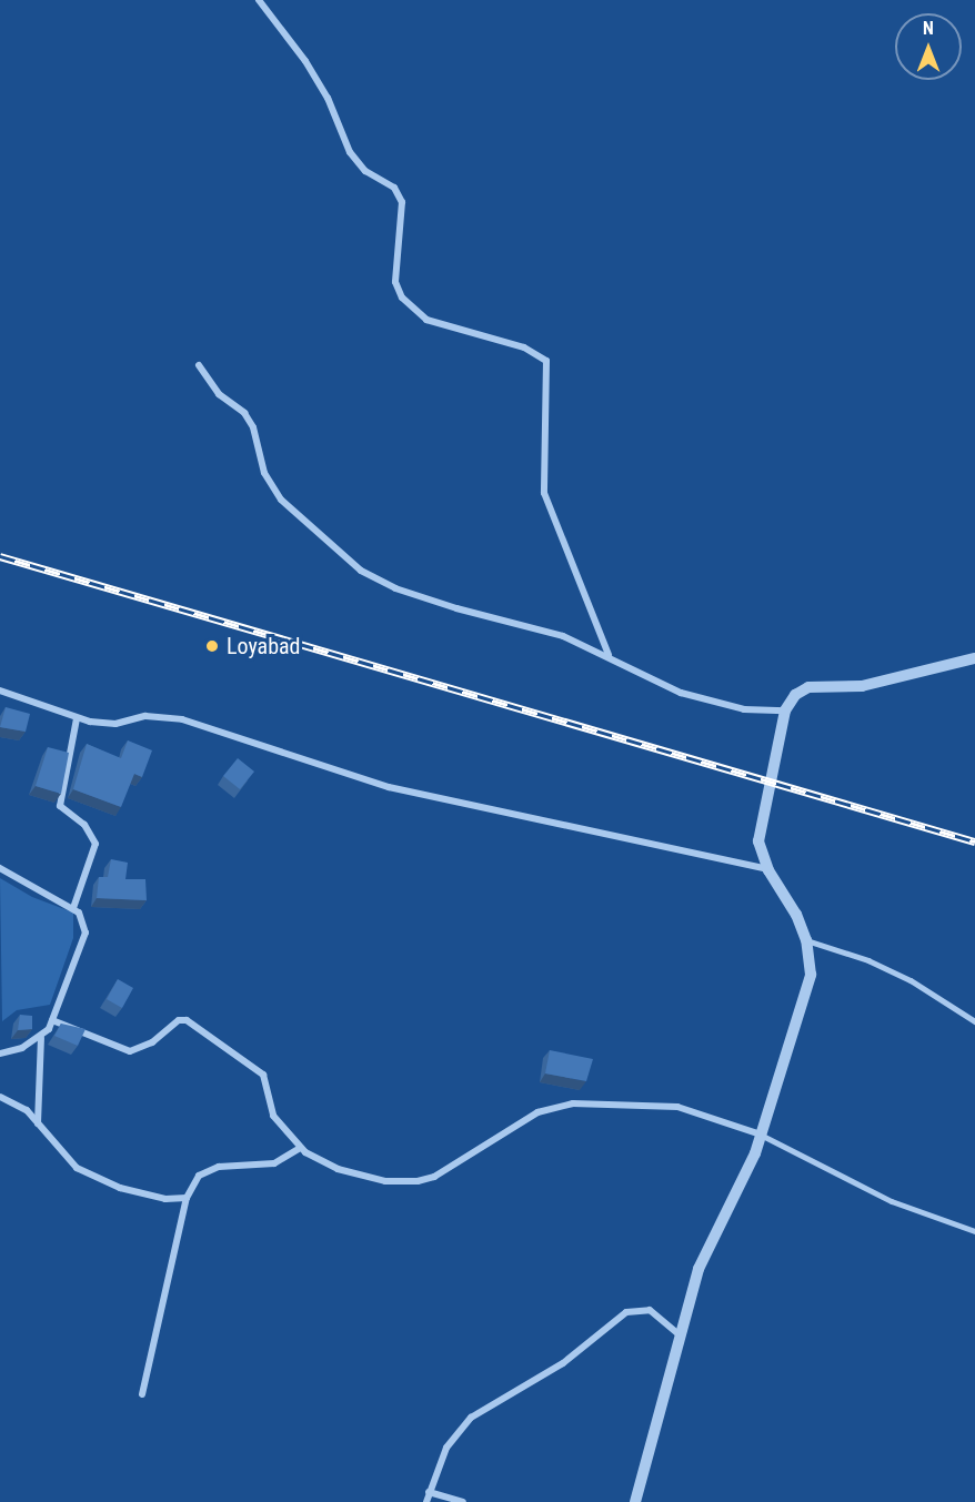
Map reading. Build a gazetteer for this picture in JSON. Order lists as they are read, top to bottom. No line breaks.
{"places":["Loyabad"],"north":"top"}
